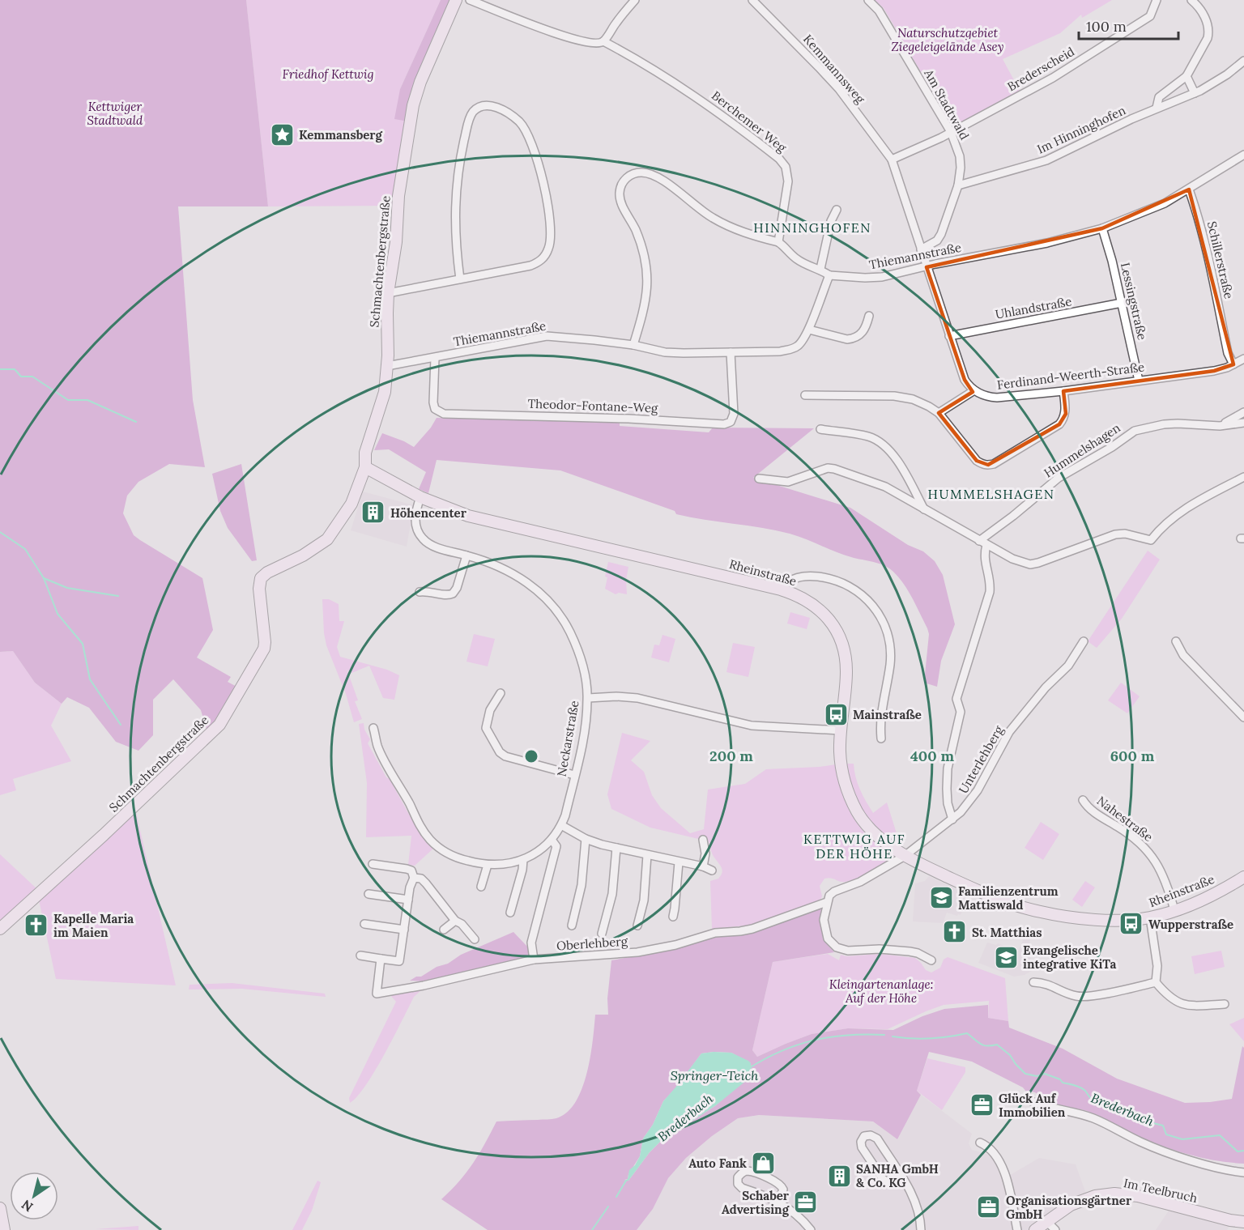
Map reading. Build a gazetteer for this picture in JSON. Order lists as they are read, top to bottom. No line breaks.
{"streets":{"street":["Kemmannsweg","Brederscheid","Am Stadtwald","Berchemer Weg","Im Hinninghofen","Thiemannstraße","Schillerstraße","Schmachtenbergstraße","Lessingstraße","Uhlandstraße","Ferdinand-Weerth-Straße","Theodor-Fontane-Weg","Hummelshagen","Rheinstraße","Neckarstraße","Unterlehberg","Nahestraße","Oberlehberg","Im Teelbruch"]},"crossings":[["Kemmannsweg","Am Stadtwald"],["Kemmannsweg","Thiemannstraße"],["Brederscheid","Am Stadtwald"],["Am Stadtwald","Im Hinninghofen"],["Thiemannstraße","Schillerstraße"],["Thiemannstraße","Schmachtenbergstraße"],["Thiemannstraße","Lessingstraße"],["Thiemannstraße","Theodor-Fontane-Weg"],["Schillerstraße","Ferdinand-Weerth-Straße"],["Schmachtenbergstraße","Rheinstraße"],["Lessingstraße","Uhlandstraße"],["Lessingstraße","Ferdinand-Weerth-Straße"],["Rheinstraße","Neckarstraße"],["Rheinstraße","Unterlehberg"],["Rheinstraße","Nahestraße"]],"districts":["HINNINGHOFEN","HUMMELSHAGEN","KETTWIG AUF DER HÖHE"],"water":["Springer-Teich","Brederbach"],"parks":["Naturschutzgebiet Ziegeleigelände Asey","Friedhof Kettwig","Kettwiger Stadtwald","Kleingartenanlage: Auf der Höhe"],"places":{"place":["Kemmansberg"],"building":["Höhencenter","SANHA GmbH & Co. KG"],"bus stop":["Mainstraße","Wupperstraße"],"school or university":["Familienzentrum Mattiswald","Evangelische integrative KiTa"],"church":["Kapelle Maria im Maien","St. Matthias"],"office":["Glück Auf Immobilien","Schaber Advertising","Organisationsgärtner GmbH"],"shop":["Auto Fank"]},"scale_bar":"100 m","north":"bottom left","rings":["200 m","400 m","600 m"]}
